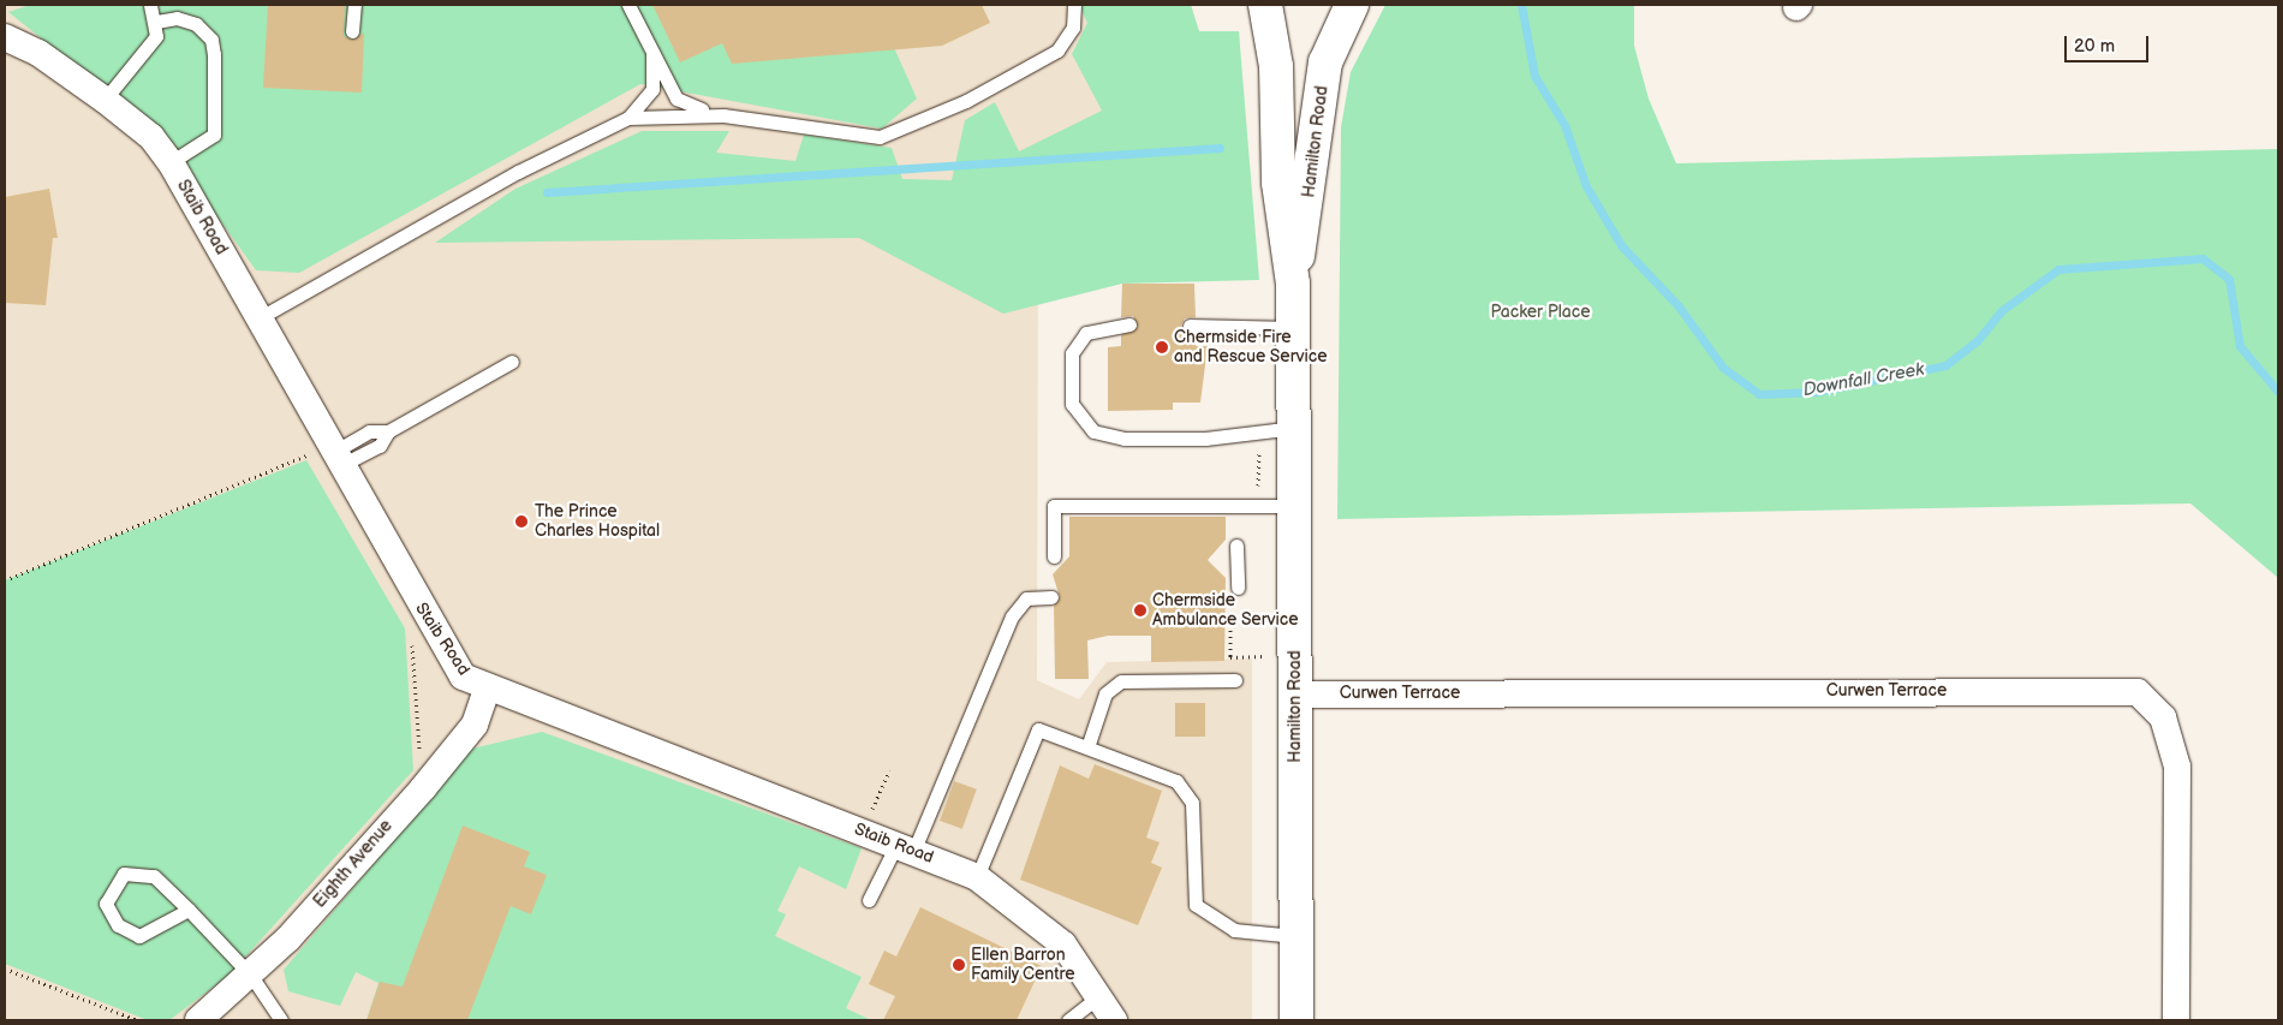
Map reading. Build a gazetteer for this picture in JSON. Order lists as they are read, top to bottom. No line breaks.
{"streets":{"main road":["Hamilton Road"],"street":["Staib Road","Curwen Terrace","Eighth Avenue"]},"crossings":[["Hamilton Road","Curwen Terrace"],["Staib Road","Eighth Avenue"]],"water":["Downfall Creek"],"parks":["Packer Place"],"places":["Chermside Fire and Rescue Service","The Prince Charles Hospital","Chermside Ambulance Service","Ellen Barron Family Centre"],"scale_bar":"20 m"}
